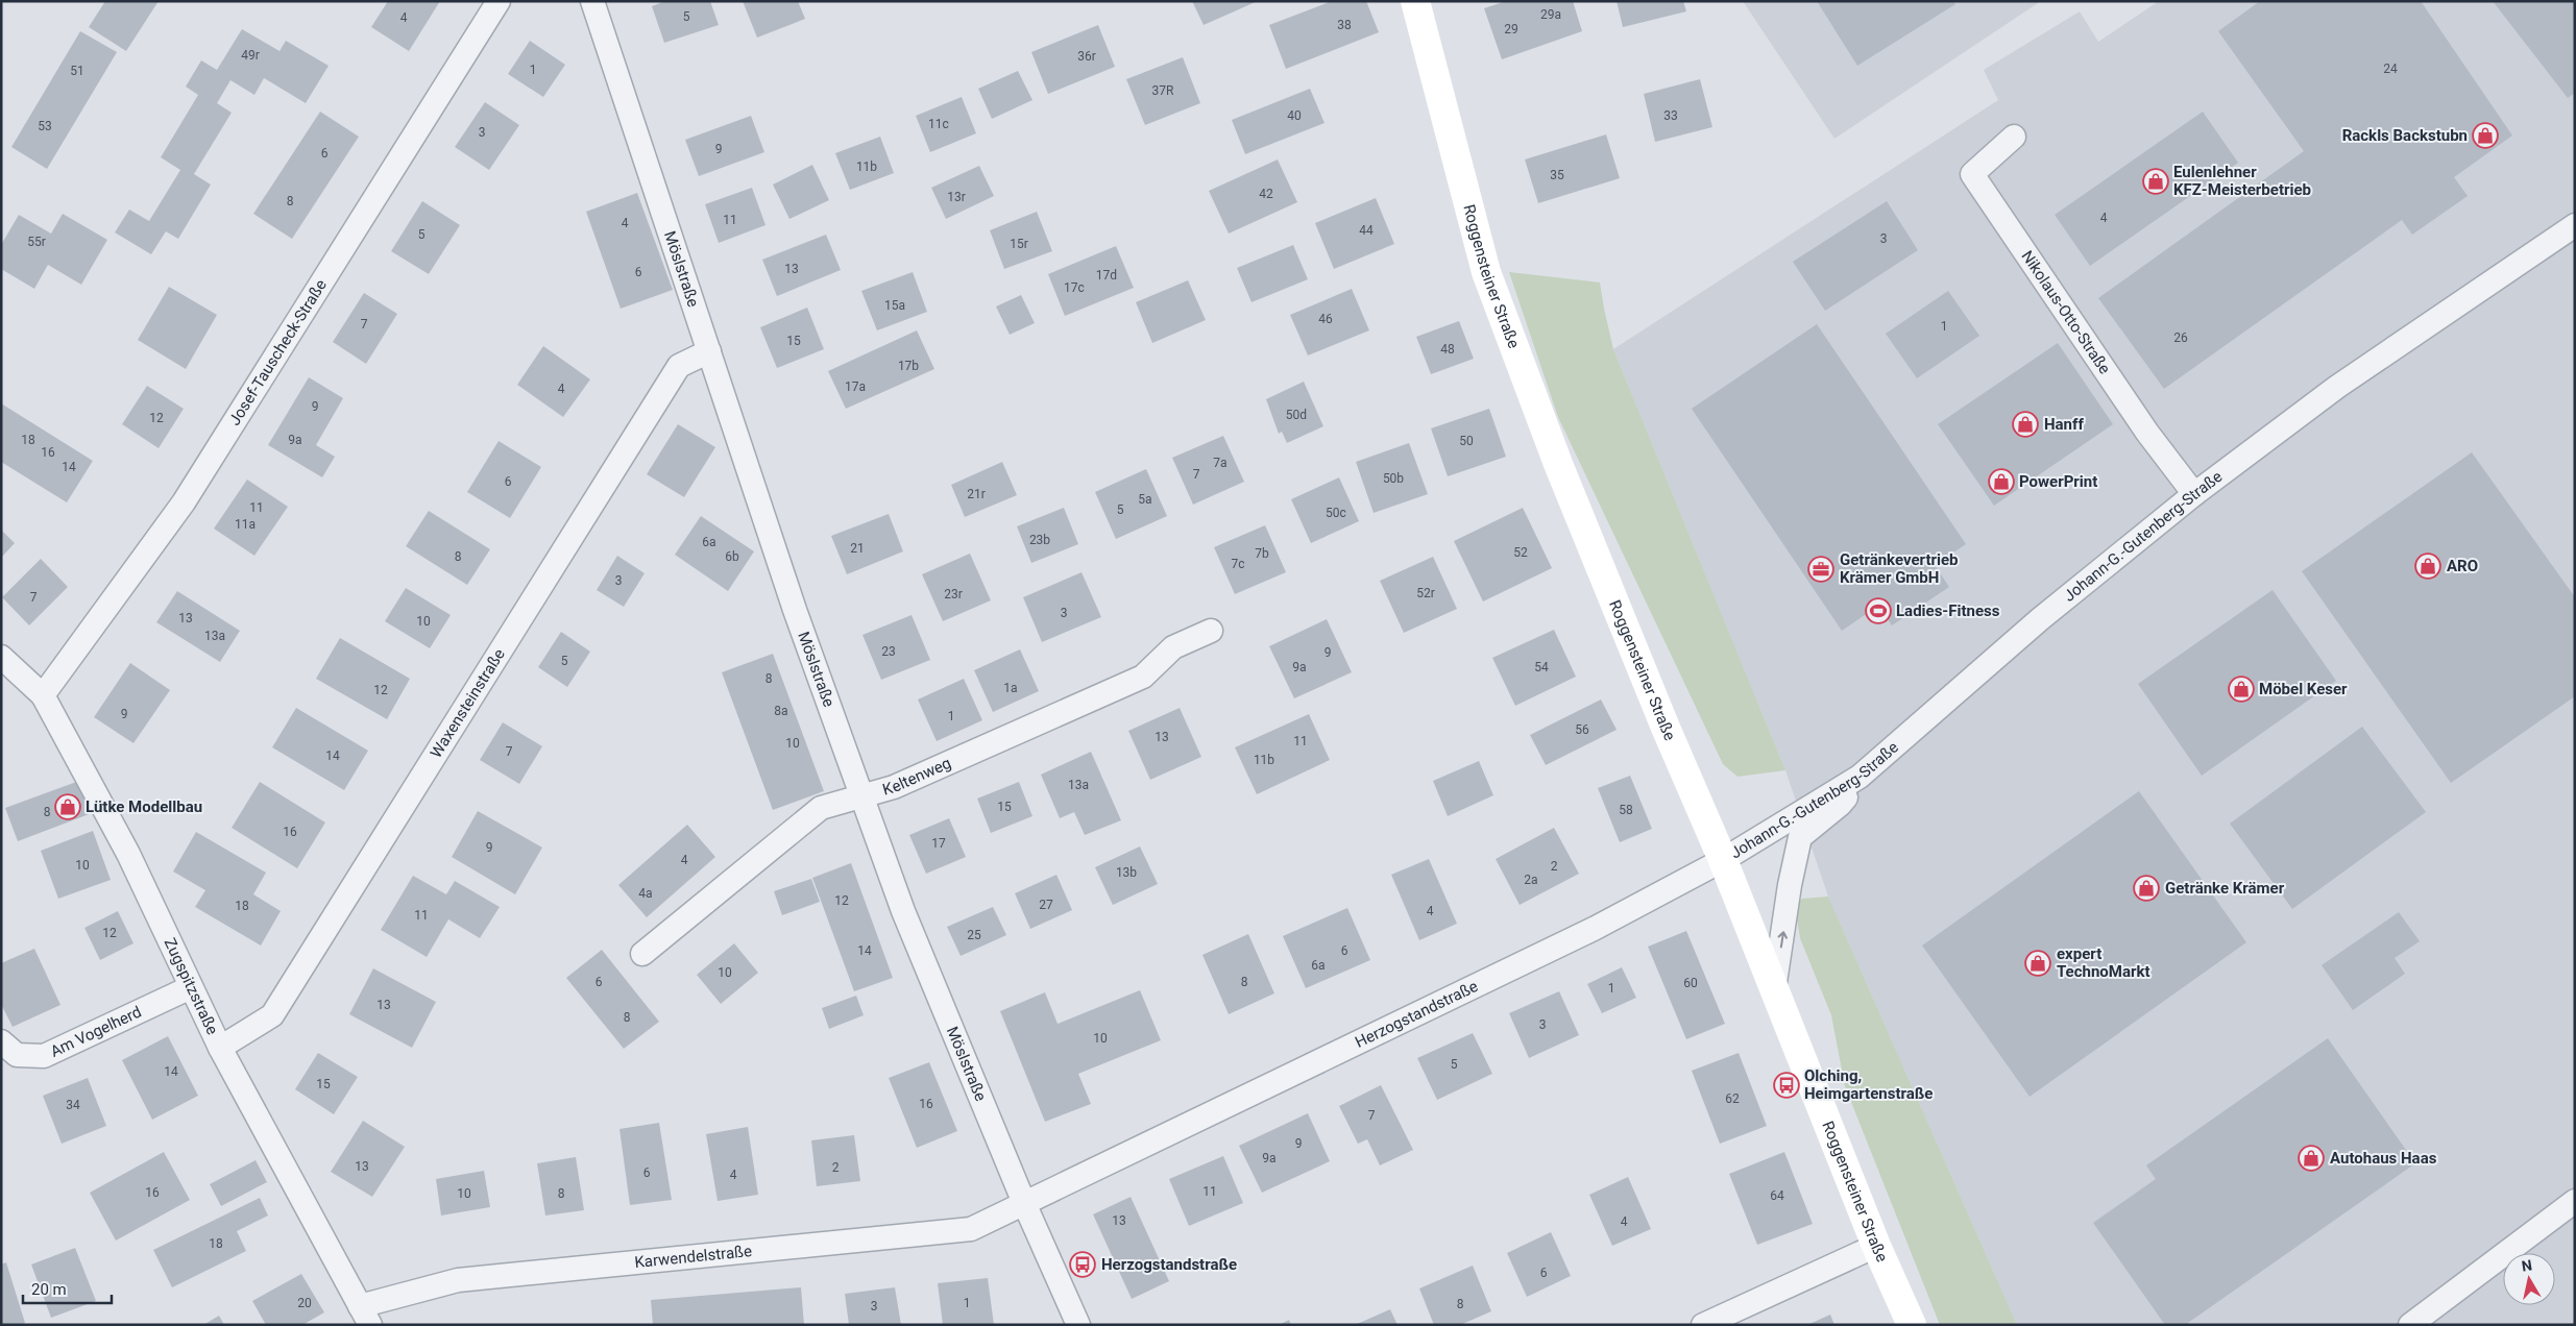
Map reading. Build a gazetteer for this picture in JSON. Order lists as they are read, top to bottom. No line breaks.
{"streets":{"main road":["Roggensteiner Straße"],"street":["Möslstraße","Nikolaus-Otto-Straße","Josef-Tauscheck-Straße","Johann-G.-Gutenberg-Straße","Waxensteinstraße","Keltenweg","Zugspitzstraße","Herzogstandstraße","Am Vogelherd","Karwendelstraße"]},"crossings":[["Möslstraße","Waxensteinstraße"],["Möslstraße","Keltenweg"],["Möslstraße","Herzogstandstraße"],["Möslstraße","Karwendelstraße"],["Roggensteiner Straße","Johann-G.-Gutenberg-Straße"],["Roggensteiner Straße","Herzogstandstraße"],["Nikolaus-Otto-Straße","Johann-G.-Gutenberg-Straße"],["Josef-Tauscheck-Straße","Zugspitzstraße"],["Johann-G.-Gutenberg-Straße","Herzogstandstraße"],["Waxensteinstraße","Zugspitzstraße"],["Zugspitzstraße","Am Vogelherd"],["Zugspitzstraße","Karwendelstraße"],["Herzogstandstraße","Karwendelstraße"]],"places":{"shop":["Rackls Backstubn","Eulenlehner KFZ-Meisterbetrieb","Hanff","PowerPrint","ARO","Möbel Keser","Lütke Modellbau","Getränke Krämer","expert TechnoMarkt","Autohaus Haas"],"office":["Getränkevertrieb Krämer GmbH"],"sports":["Ladies-Fitness"],"bus stop":["Olching, Heimgartenstraße","Herzogstandstraße"]},"house_numbers":["29a","5","4","38","29","49r","36r","24","1","51","37R","40","33","11c","53","3","9","6","11b","35","42","13r","8","4","11","4","44","5","3","55r","15r","13","6","17d","17c","15a","46","7","1","26","15","48","17b","17a","4","9","50d","12","18","9a","50","16","7a","14","7","50b","6","21r","5a","11","5","50c","11a","23b","6a","21","52","7b","8","6b","7c","3","52r","23r","7","3","13","10","13a","23","9","5","9a","54","8","1a","12","8a","9","1","56","13","11","10","7","14","11b","13a","15","58","8","16","17","9","4","10","2","13b","2a","4a","12","27","18","4","11","12","25","14","6","6a","10","6","8","60","1","13","8","3","10","5","14","15","62","16","34","7","9","9a","13","2","6","4","11","16","10","8","64","13","4","18","6","20","1","8","3"],"scale_bar":"20 m","north":"top"}
